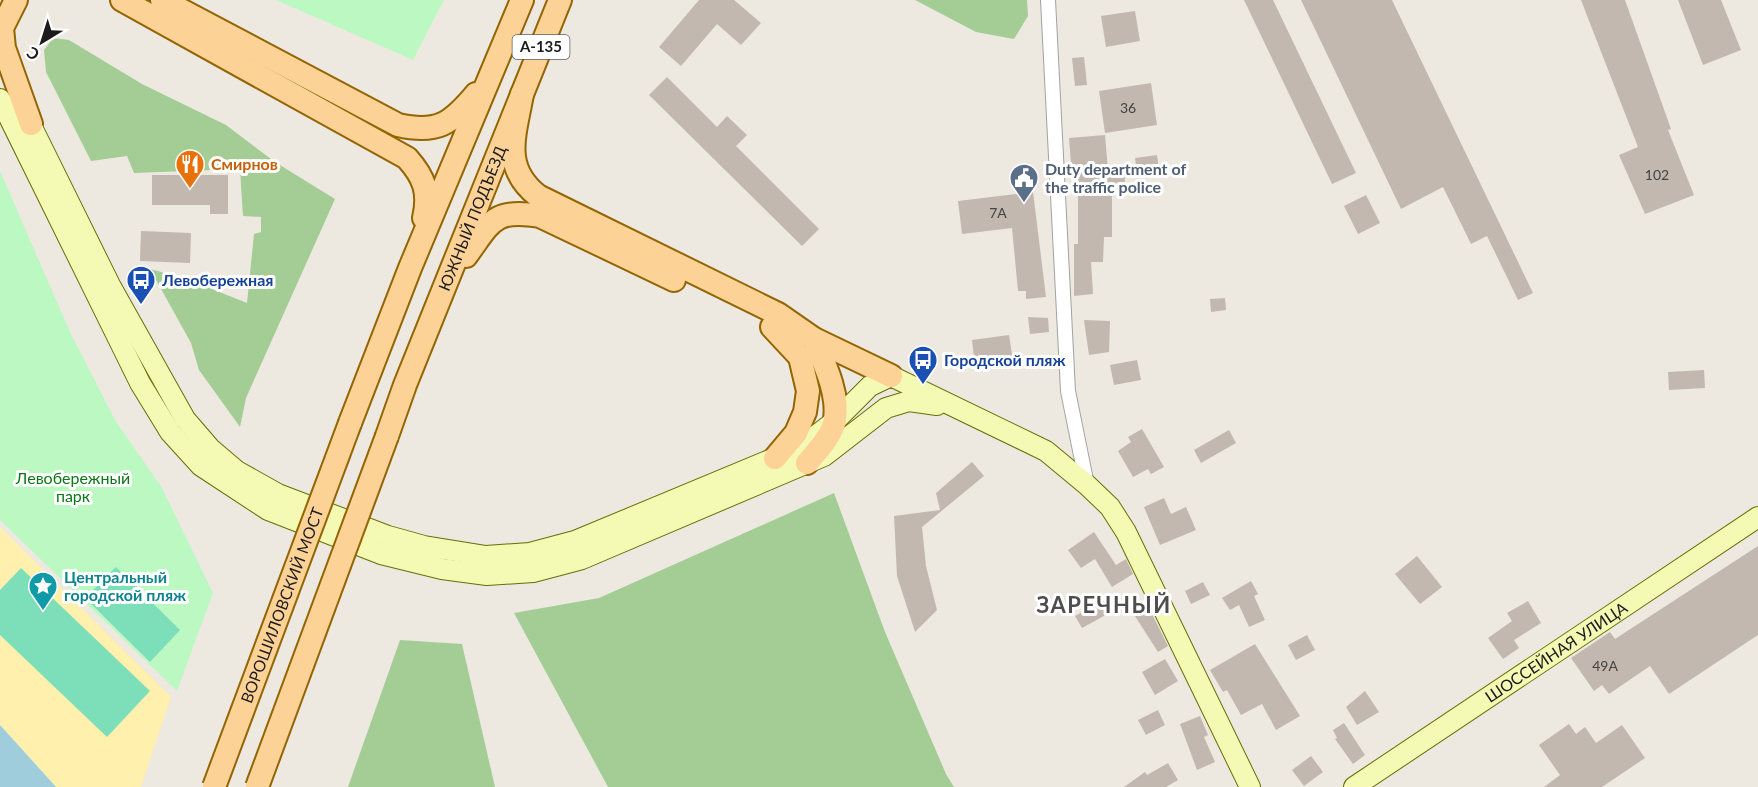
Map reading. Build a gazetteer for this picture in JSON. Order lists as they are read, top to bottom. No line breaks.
{"streets":{"main road":["А-135","ЮЖНЫЙ ПОДЪЕЗД","ВОРОШИЛОВСКИЙ МОСТ","ШОССЕЙНАЯ УЛИЦА"]},"crossings":[["А-135","ВОРОШИЛОВСКИЙ МОСТ"]],"districts":["ЗАРЕЧНЫЙ"],"parks":["Левобережный парк"],"places":{"restaurant":["Смирнов"],"public building":["Duty department of the traffic police"],"bus stop":["Левобережная","Городской пляж"],"place":["Центральный городской пляж"]},"house_numbers":["36","102","7А","49А"],"north":"bottom left"}
